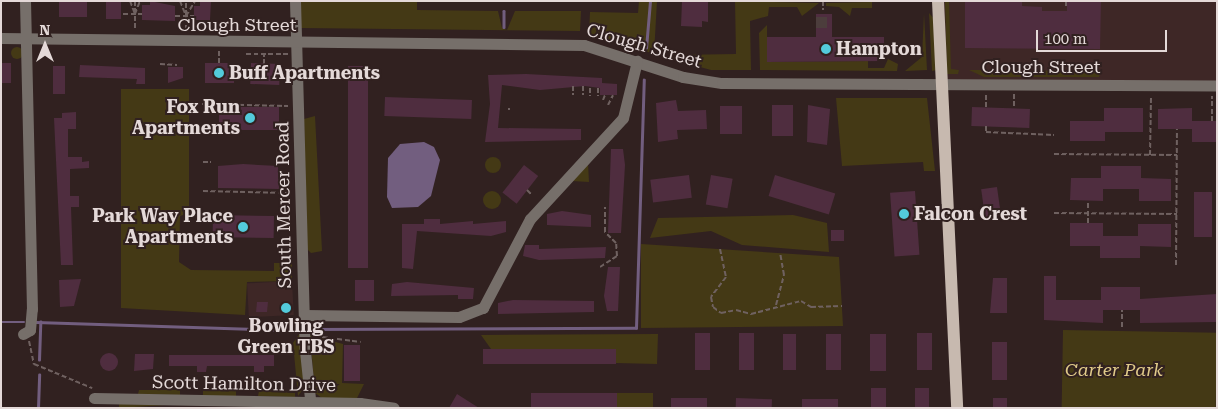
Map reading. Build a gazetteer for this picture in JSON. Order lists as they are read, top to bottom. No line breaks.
{"streets":{"street":["Clough Street","South Mercer Road","Scott Hamilton Drive"]},"crossings":[["Clough Street","South Mercer Road"],["South Mercer Road","Scott Hamilton Drive"]],"parks":["Carter Park"],"places":["Hampton","Buff Apartments","Fox Run Apartments","Falcon Crest","Park Way Place Apartments","Bowling Green TBS"],"scale_bar":"100 m","north":"top"}
